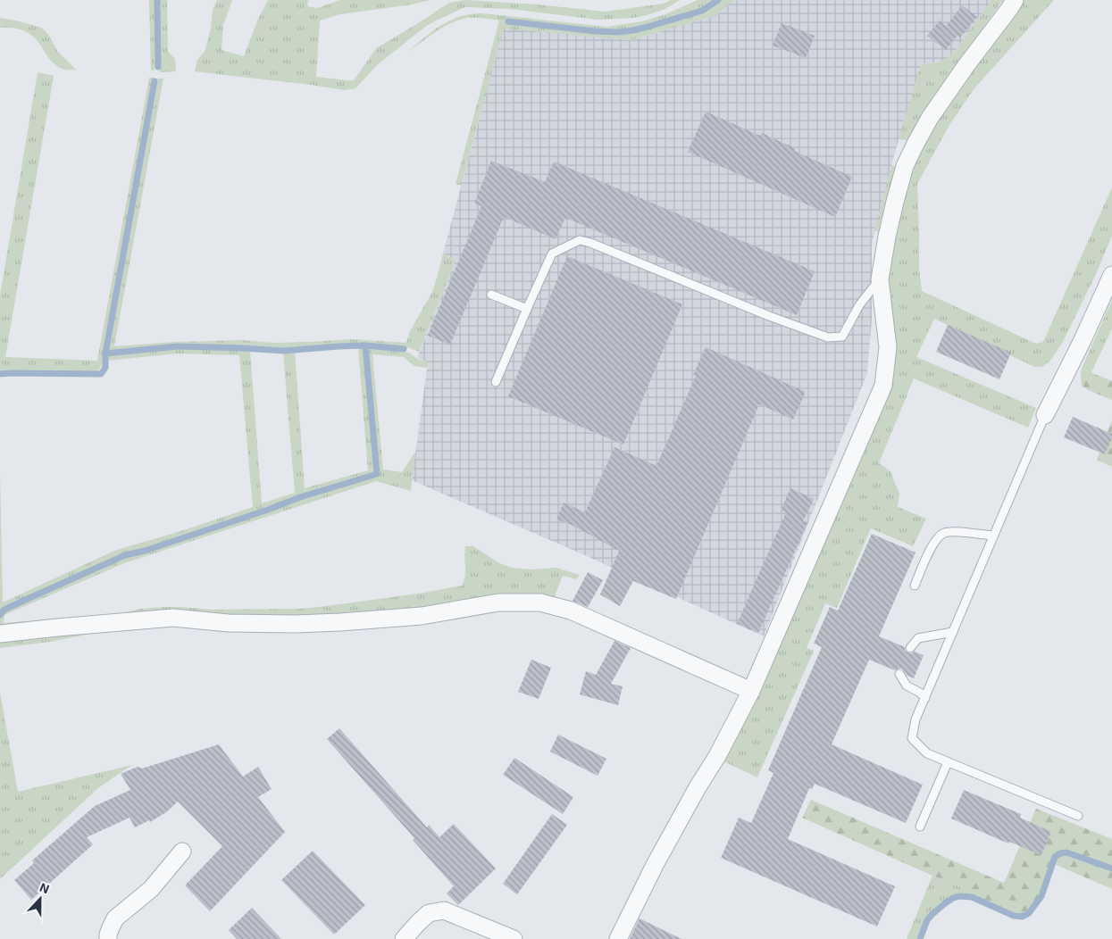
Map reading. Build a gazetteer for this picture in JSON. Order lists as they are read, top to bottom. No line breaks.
{"north":"top"}
